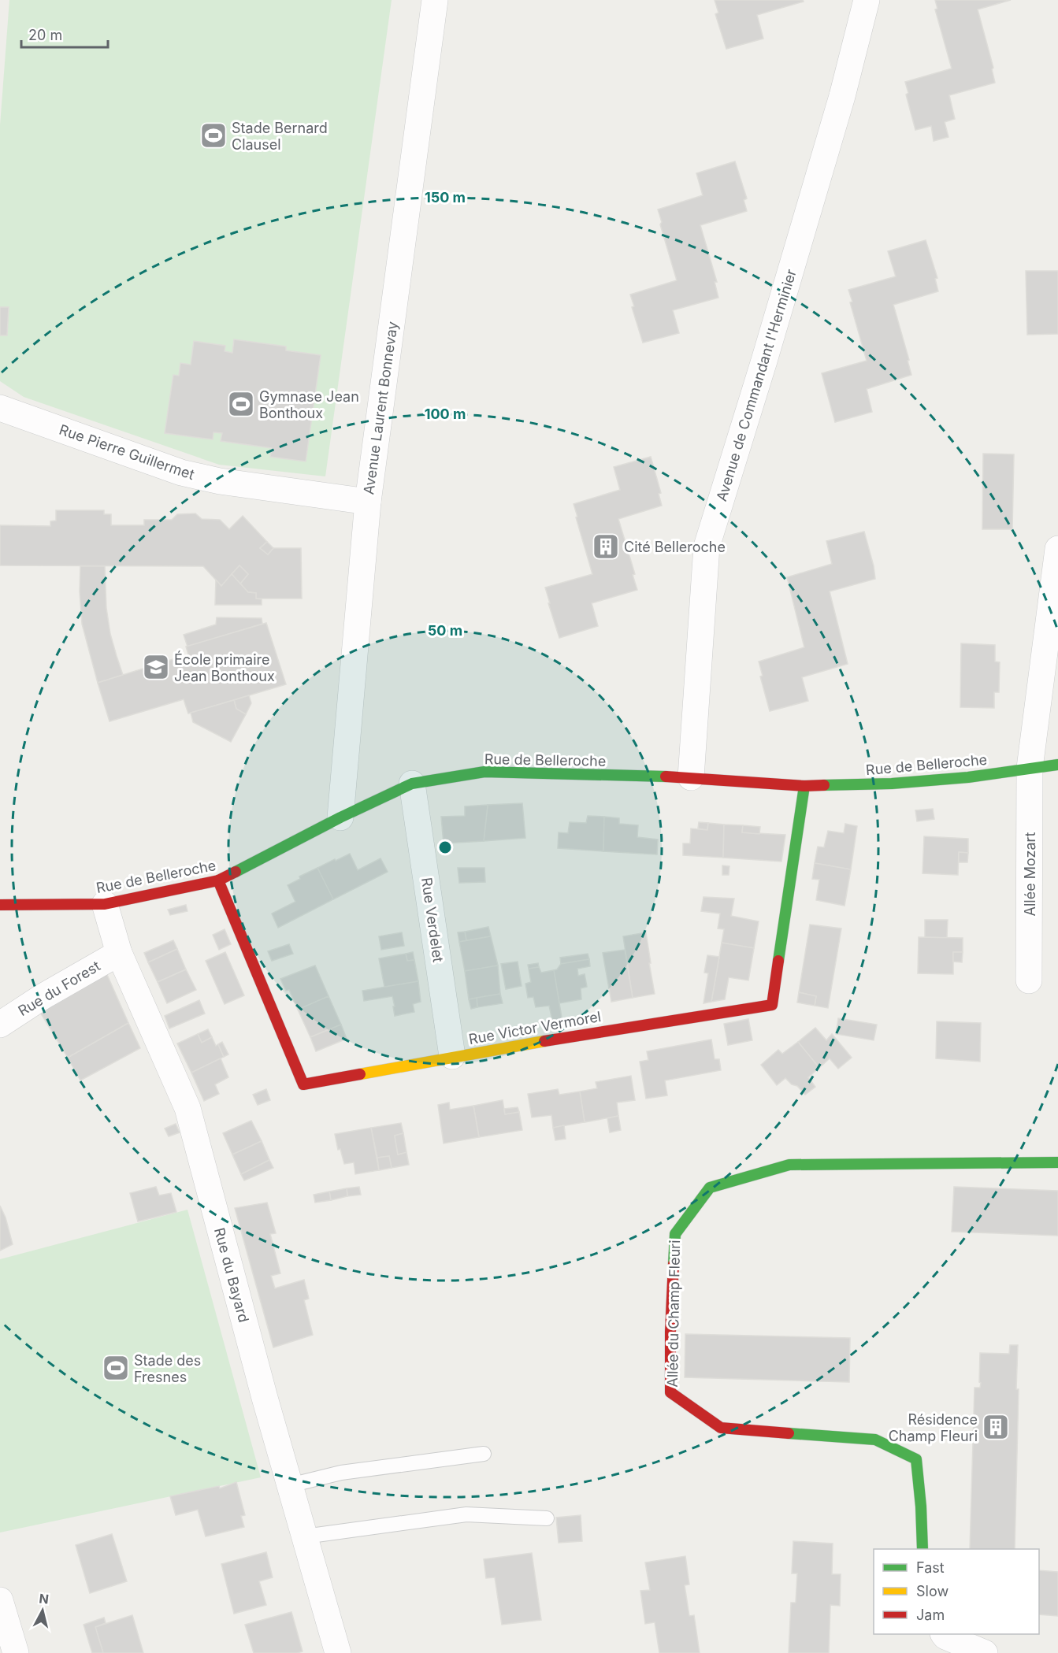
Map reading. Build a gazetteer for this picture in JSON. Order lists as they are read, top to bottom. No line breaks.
{"streets":{"street":["Avenue de Commandant l'Herminier","Avenue Laurent Bonnevay","Rue Pierre Guillermet","Rue de Belleroche","Allée Mozart","Rue Verdelet","Rue du Forest","Rue Victor Vermorel","Rue du Bayard","Allée du Champ Fleuri"]},"crossings":[["Avenue de Commandant l'Herminier","Rue de Belleroche"],["Avenue Laurent Bonnevay","Rue Pierre Guillermet"],["Avenue Laurent Bonnevay","Rue de Belleroche"],["Rue de Belleroche","Allée Mozart"],["Rue de Belleroche","Rue Verdelet"],["Rue de Belleroche","Rue Victor Vermorel"],["Rue de Belleroche","Rue du Bayard"],["Rue Verdelet","Rue Victor Vermorel"],["Rue du Forest","Rue du Bayard"]],"places":{"sports":["Stade Bernard Clausel","Gymnase Jean Bonthoux","Stade des Fresnes"],"building":["Cité Belleroche","Résidence Champ Fleuri"],"school or university":["École primaire Jean Bonthoux"]},"legend":["Fast","Slow","Jam"],"scale_bar":"20 m","north":"top","rings":["150 m","100 m","50 m"]}
